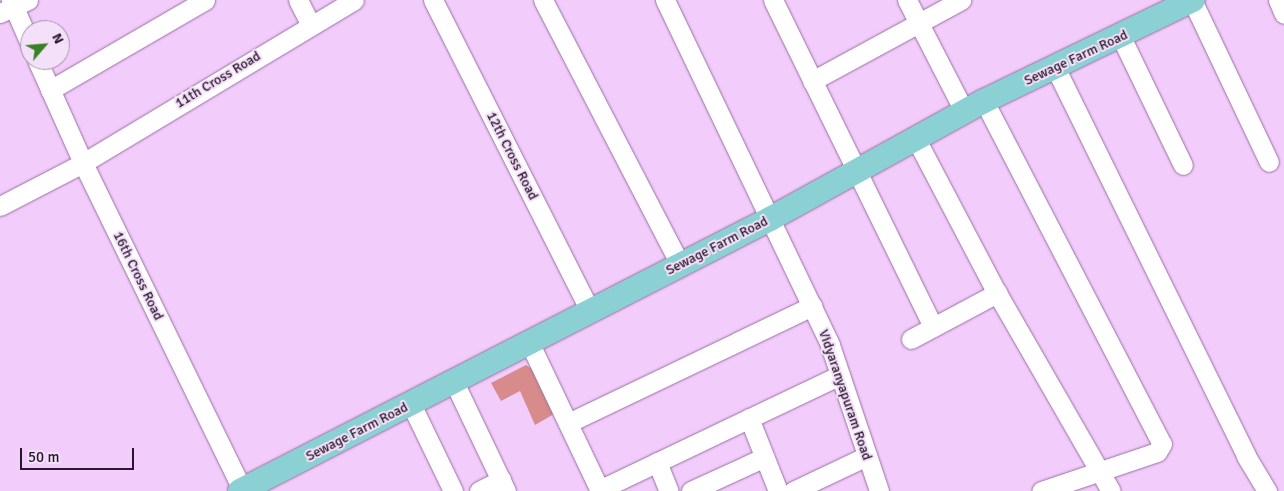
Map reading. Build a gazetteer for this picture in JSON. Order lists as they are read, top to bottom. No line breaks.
{"streets":{"main road":["Sewage Farm Road"],"street":["11th Cross Road","12th Cross Road","16th Cross Road","Vidyaranyapuram Road"]},"crossings":[["Sewage Farm Road","12th Cross Road"],["Sewage Farm Road","16th Cross Road"],["Sewage Farm Road","Vidyaranyapuram Road"],["11th Cross Road","16th Cross Road"]],"scale_bar":"50 m","north":"top right"}
